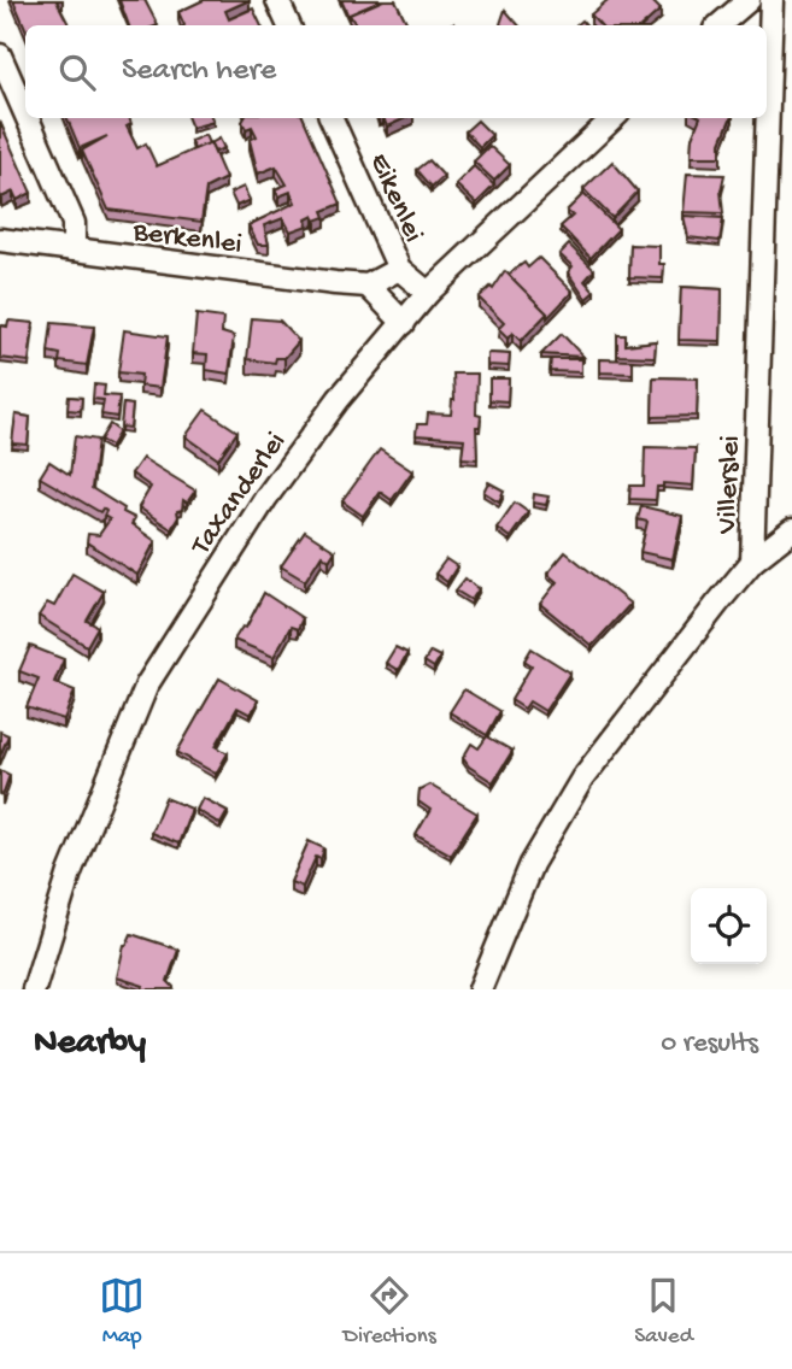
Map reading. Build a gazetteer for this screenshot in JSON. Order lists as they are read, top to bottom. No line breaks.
{"streets":{"street":["Eikenlei","Berkenlei","Villerslei","Taxanderlei"]},"crossings":[["Eikenlei","Taxanderlei"]],"page":{"search":"Search here","heading":["Nearby","0 results"],"nav":["Map","Directions","Saved"]}}
